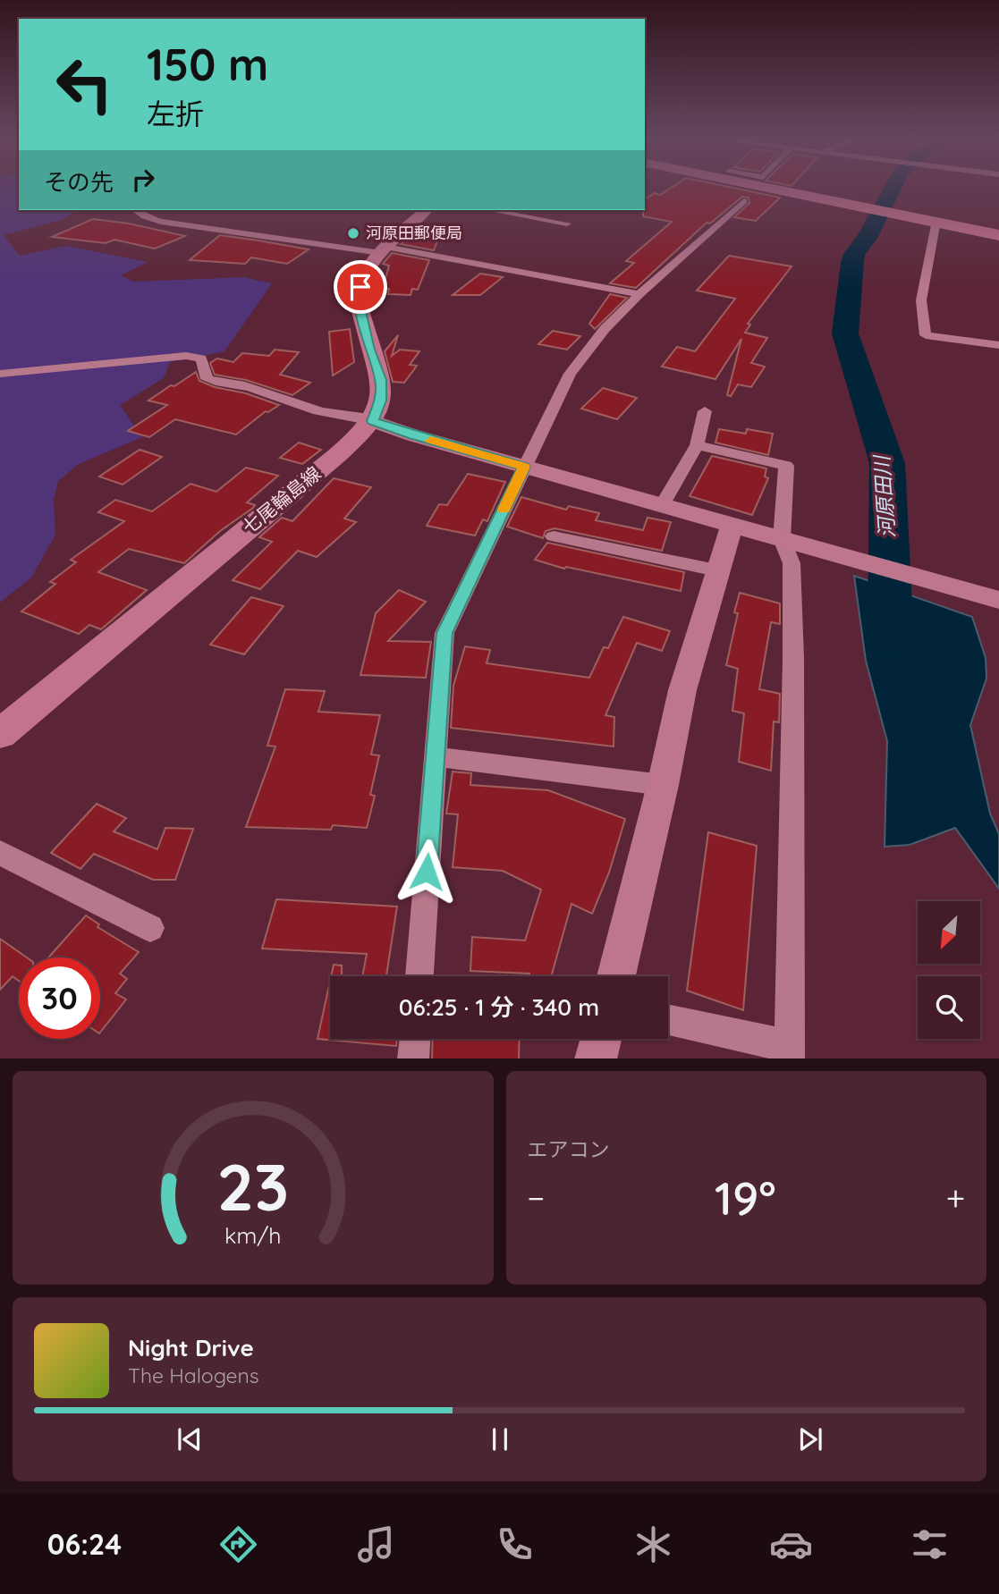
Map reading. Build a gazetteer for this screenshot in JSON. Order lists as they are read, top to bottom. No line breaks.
{"streets":{"main road":["七尾輪島線"]},"water":["河原田川"],"places":["河原田郵便局"],"north":"bottom left","page":{"turn":["150 m","左折"],"then":"その先","limit":"30","trip":"06:25 · 1 分 · 340 m","tile":"エアコン","heat":["−","19°","+"],"song":["Night Drive","The Halogens"],"tabs":"06:24","gauge":["23","km/h"]}}
